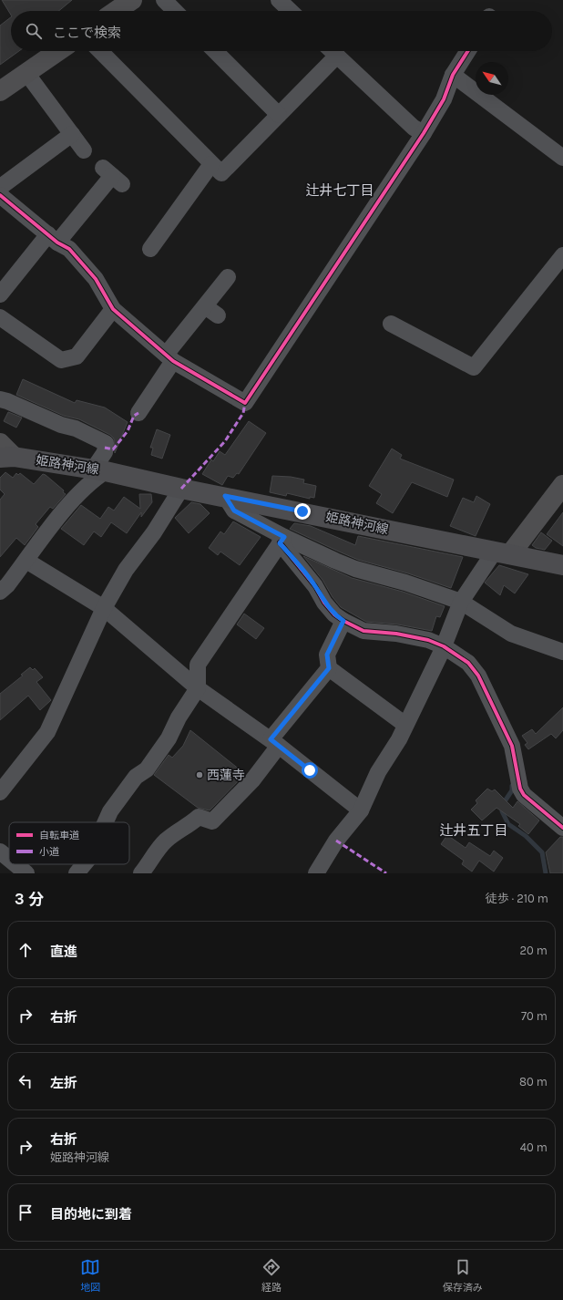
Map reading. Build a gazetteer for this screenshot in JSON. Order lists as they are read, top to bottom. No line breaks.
{"streets":{"main road":["姫路神河線"]},"districts":["辻井七丁目","辻井五丁目"],"places":["西蓮寺"],"legend":["自転車道","小道"],"north":"top left","page":{"search":"ここで検索","heading":["3 分","徒歩 · 210 m"],"list":[["直進","20 m"],["右折","70 m"],["左折","80 m"],["右折","姫路神河線","40 m"],"目的地に到着"],"nav":["地図","経路","保存済み"]}}
